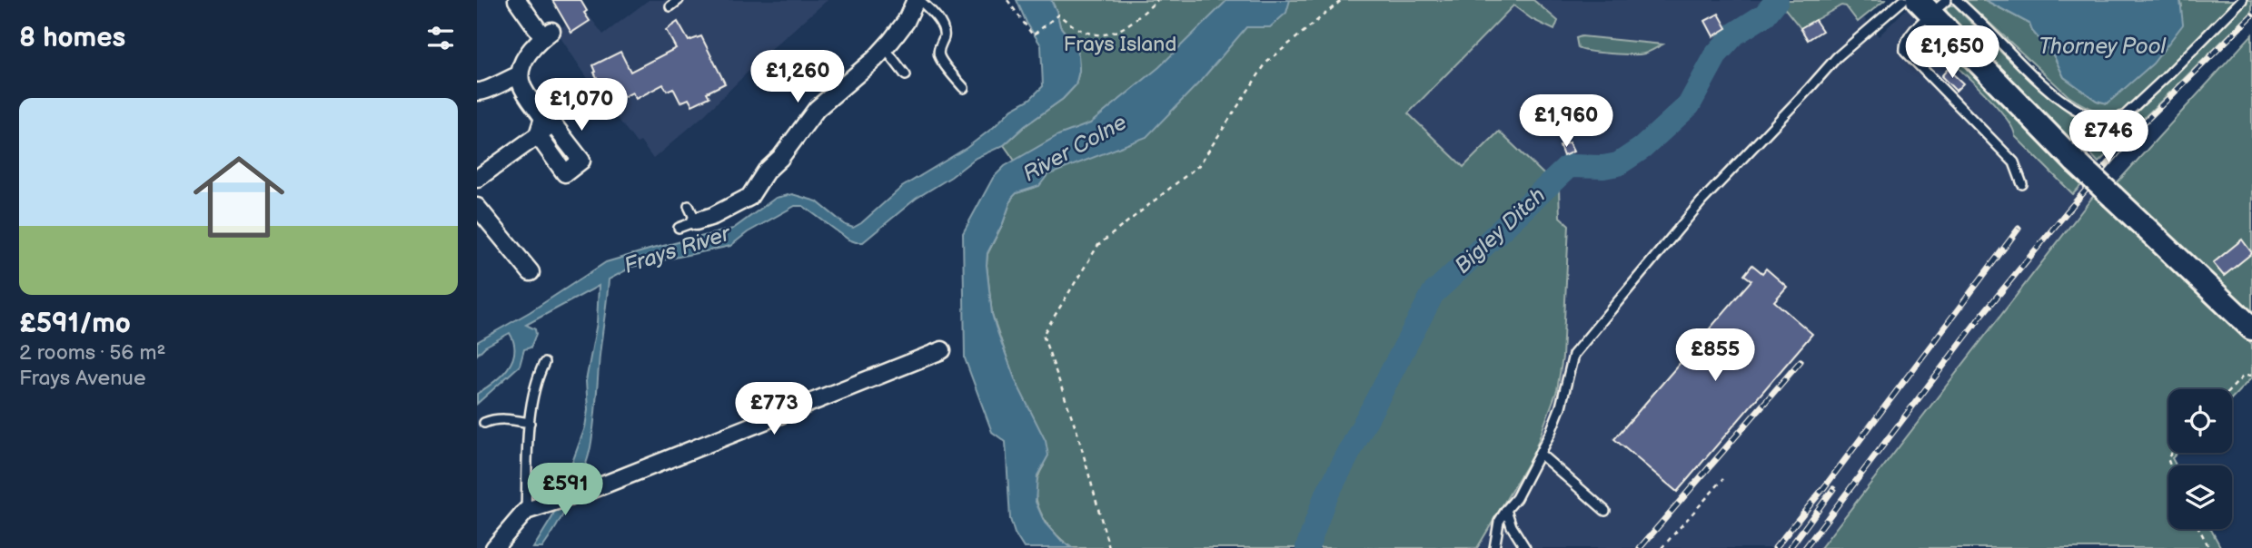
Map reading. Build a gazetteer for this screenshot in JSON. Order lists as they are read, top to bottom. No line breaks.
{"water":["Thorney Pool","River Colne","Bigley Ditch","Frays River"],"parks":["Frays Island"],"page":{"heading":"8 homes","price":["£1,650","£1,260","£1,070","£1,960","£746","£855","£773","£591"],"list":[{"name":"£591/mo","note":"2 rooms · 56 m² · Frays Avenue"}]}}
